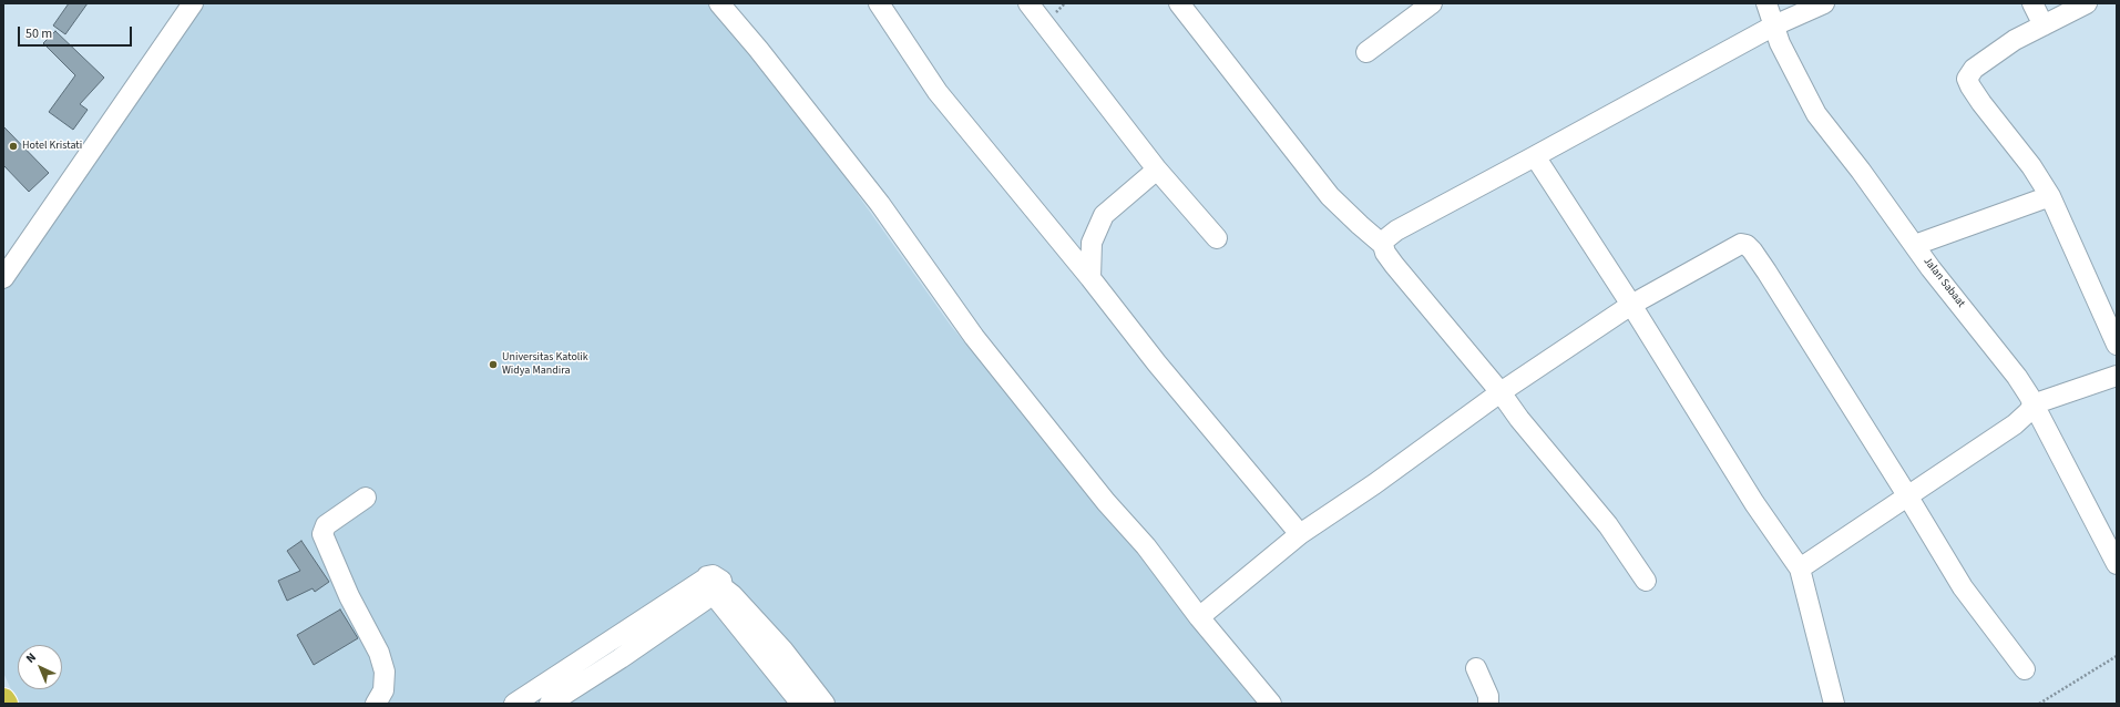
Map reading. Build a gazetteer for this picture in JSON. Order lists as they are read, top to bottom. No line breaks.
{"streets":{"street":["Jalan Sabaat"]},"places":["Hotel Kristati","Universitas Katolik Widya Mandira"],"scale_bar":"50 m","north":"top left"}
